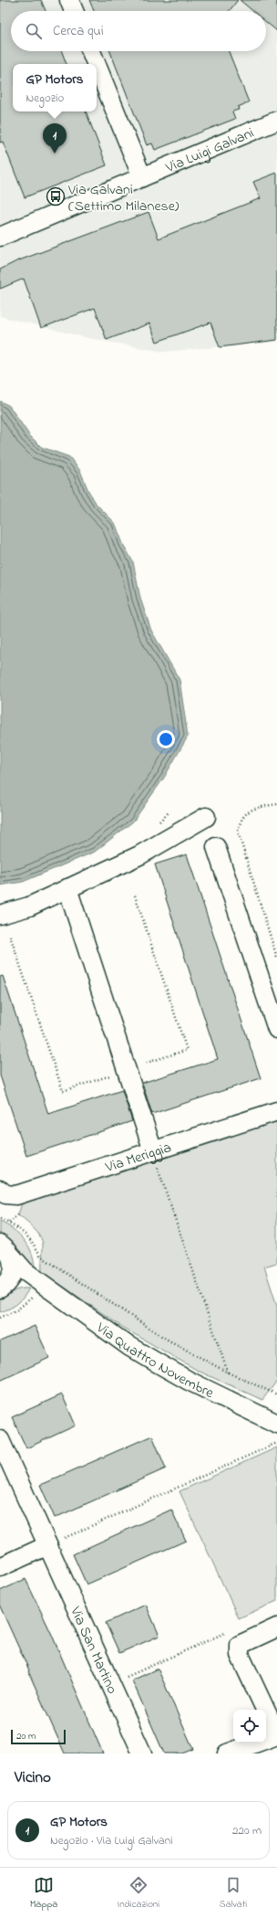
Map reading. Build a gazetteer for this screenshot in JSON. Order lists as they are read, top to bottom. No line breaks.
{"streets":{"street":["Via Luigi Galvani","Via Meriggia","Via Quattro Novembre","Via San Martino"]},"places":{"bus stop":["Via Galvani (Settimo Milanese)"]},"scale_bar":"20 m","page":{"search":"Cerca qui","popup":["GP Motors","Negozio"],"pins":"1","scale":"20 m","heading":"Vicino","list":[{"mark":"1","name":"GP Motors","note":"Negozio · Via Luigi Galvani","value":"220 m"}],"nav":["Mappa","Indicazioni","Salvati"]}}
